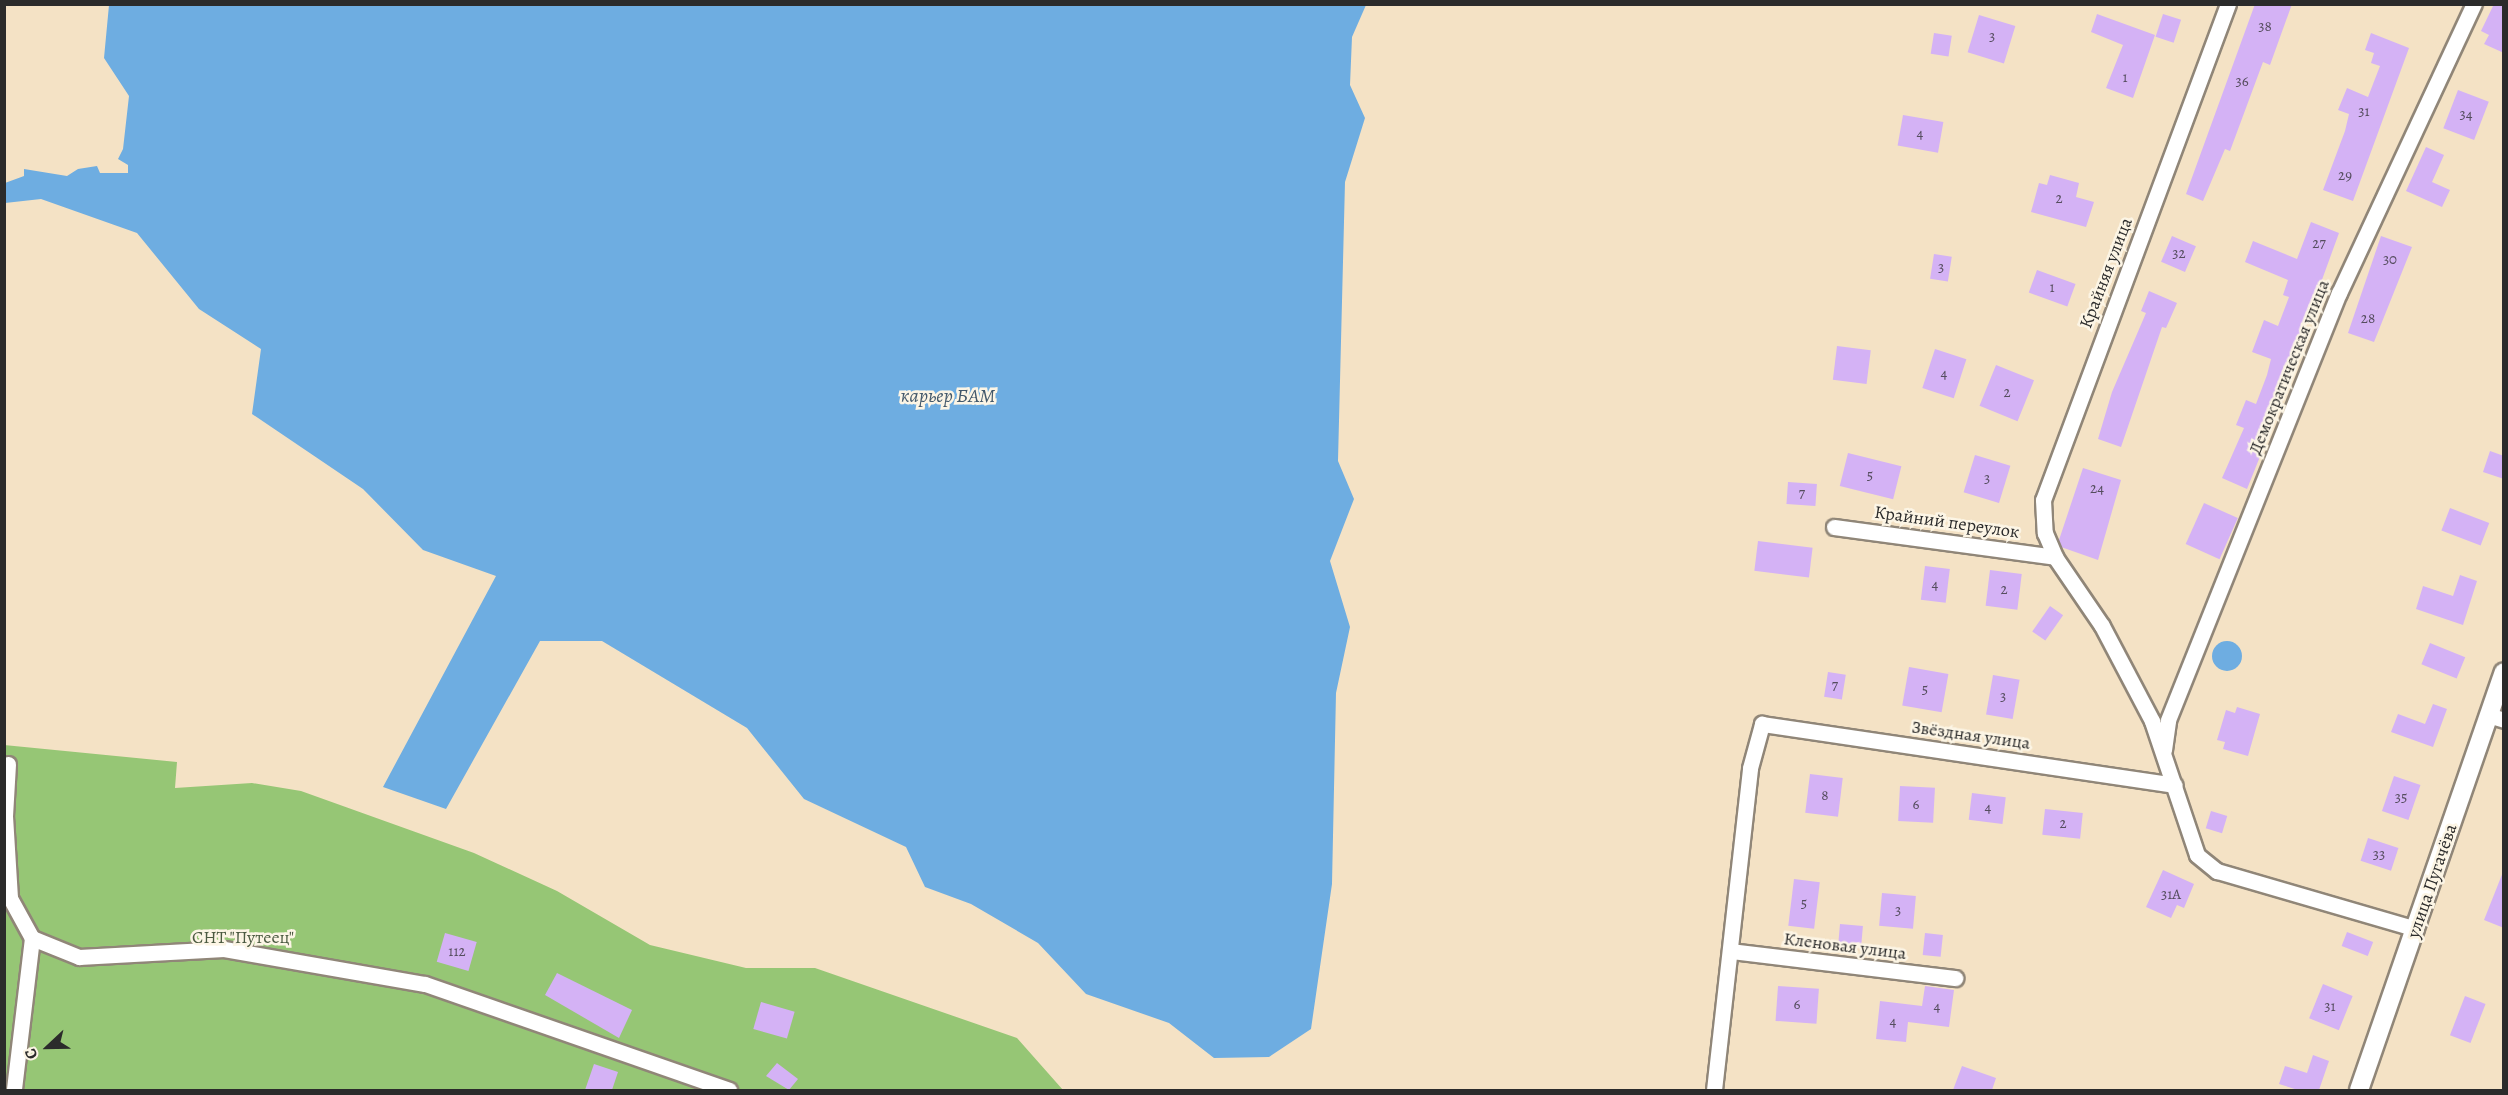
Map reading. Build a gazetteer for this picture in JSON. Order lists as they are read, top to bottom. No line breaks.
{"streets":{"street":["Крайняя улица","Демократическая улица","Крайний переулок","Звёздная улица","улица Пугачёва","Кленовая улица"]},"crossings":[["Крайняя улица","Демократическая улица"],["Крайняя улица","Крайний переулок"],["Крайняя улица","Звёздная улица"],["Крайняя улица","улица Пугачёва"],["Звёздная улица","Кленовая улица"]],"water":["карьер БАМ"],"parks":["СНТ \"Путеец\""],"house_numbers":["38","3","1","36","31","34","4","29","2","27","32","30","3","1","28","4","2","5","3","24","7","4","2","7","5","3","8","35","6","4","2","33","31А","5","3","112","6","4","31","4"],"north":"left"}
